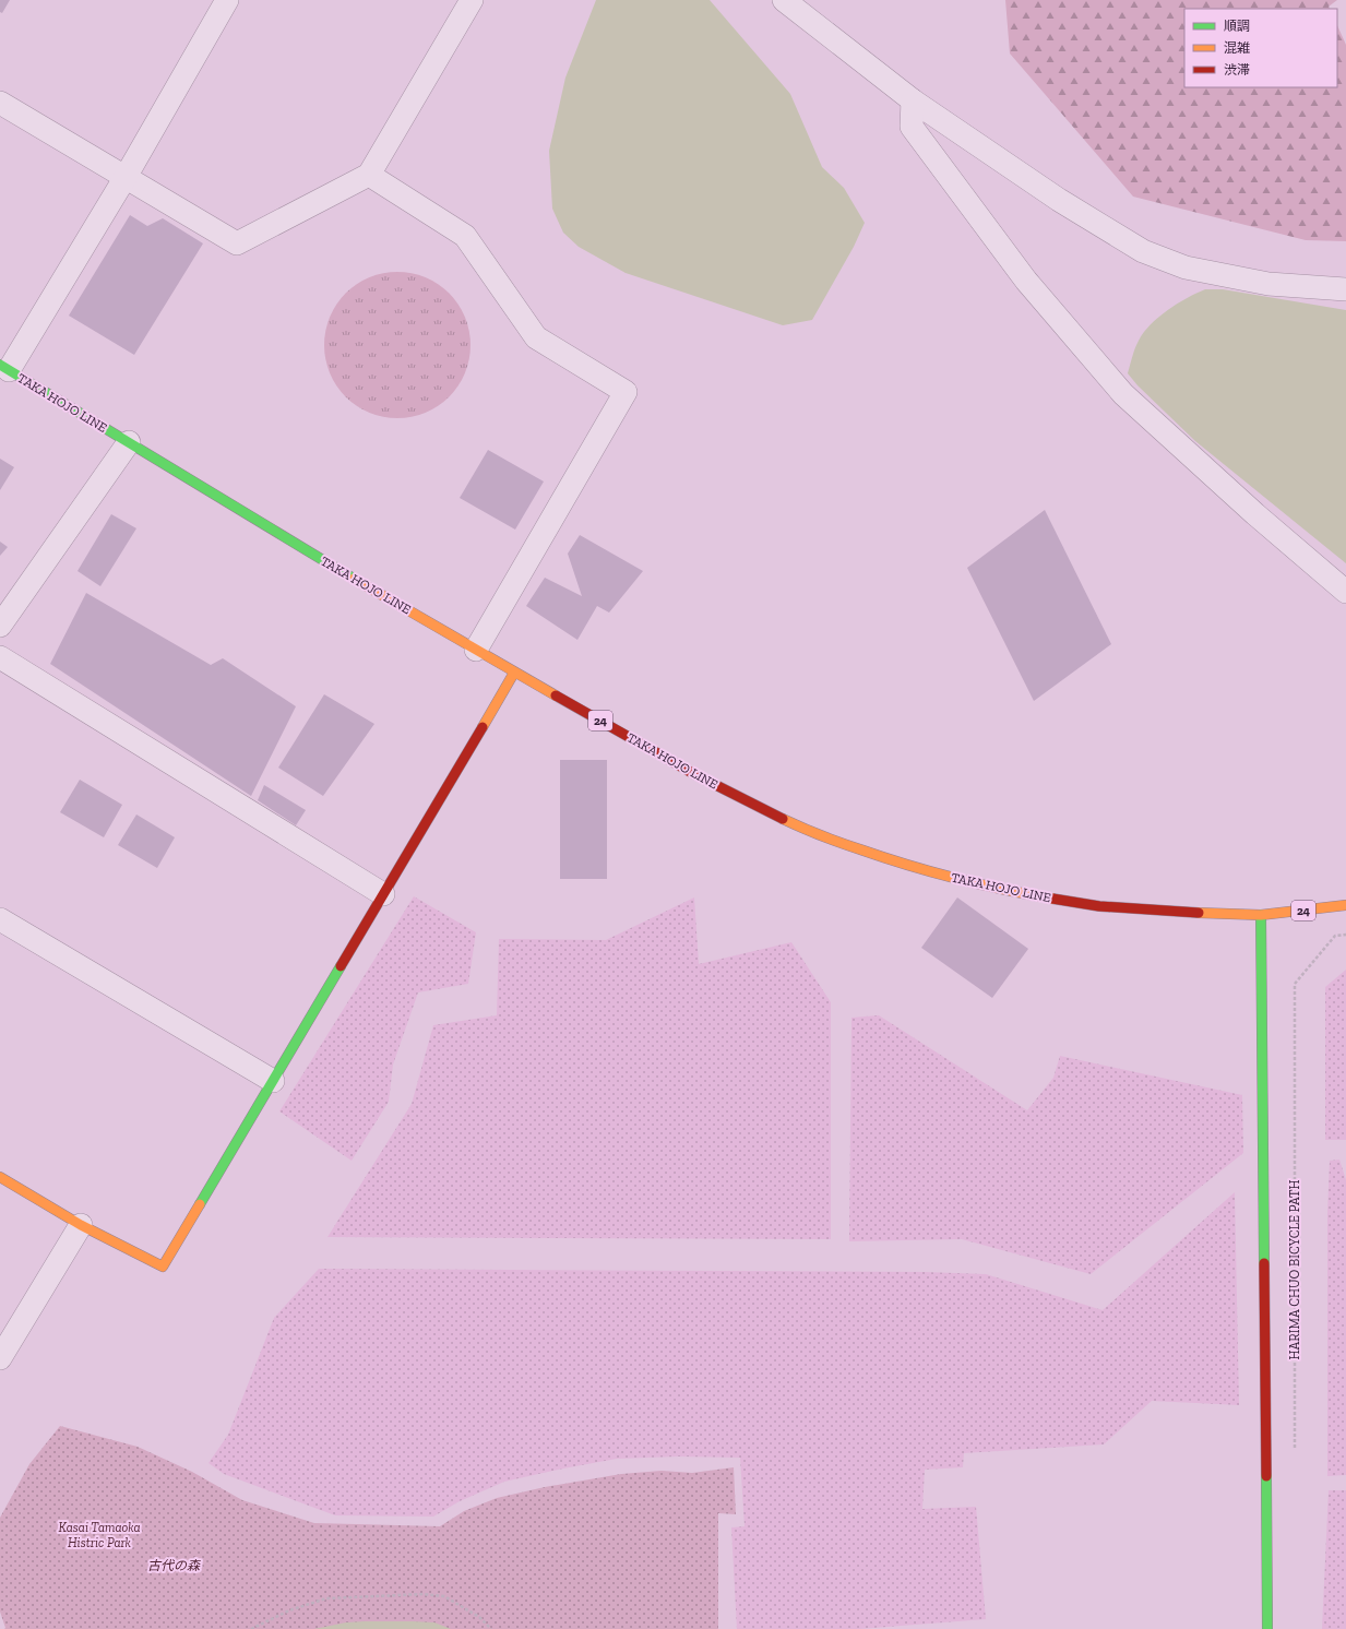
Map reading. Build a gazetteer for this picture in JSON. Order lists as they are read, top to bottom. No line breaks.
{"streets":{"street":["TAKA HOJO LINE","24"],"path":["HARIMA CHUO BICYCLE PATH"]},"parks":["Kasai Tamaoka Histric Park","古代の森"],"legend":["順調","混雑","渋滞"]}
